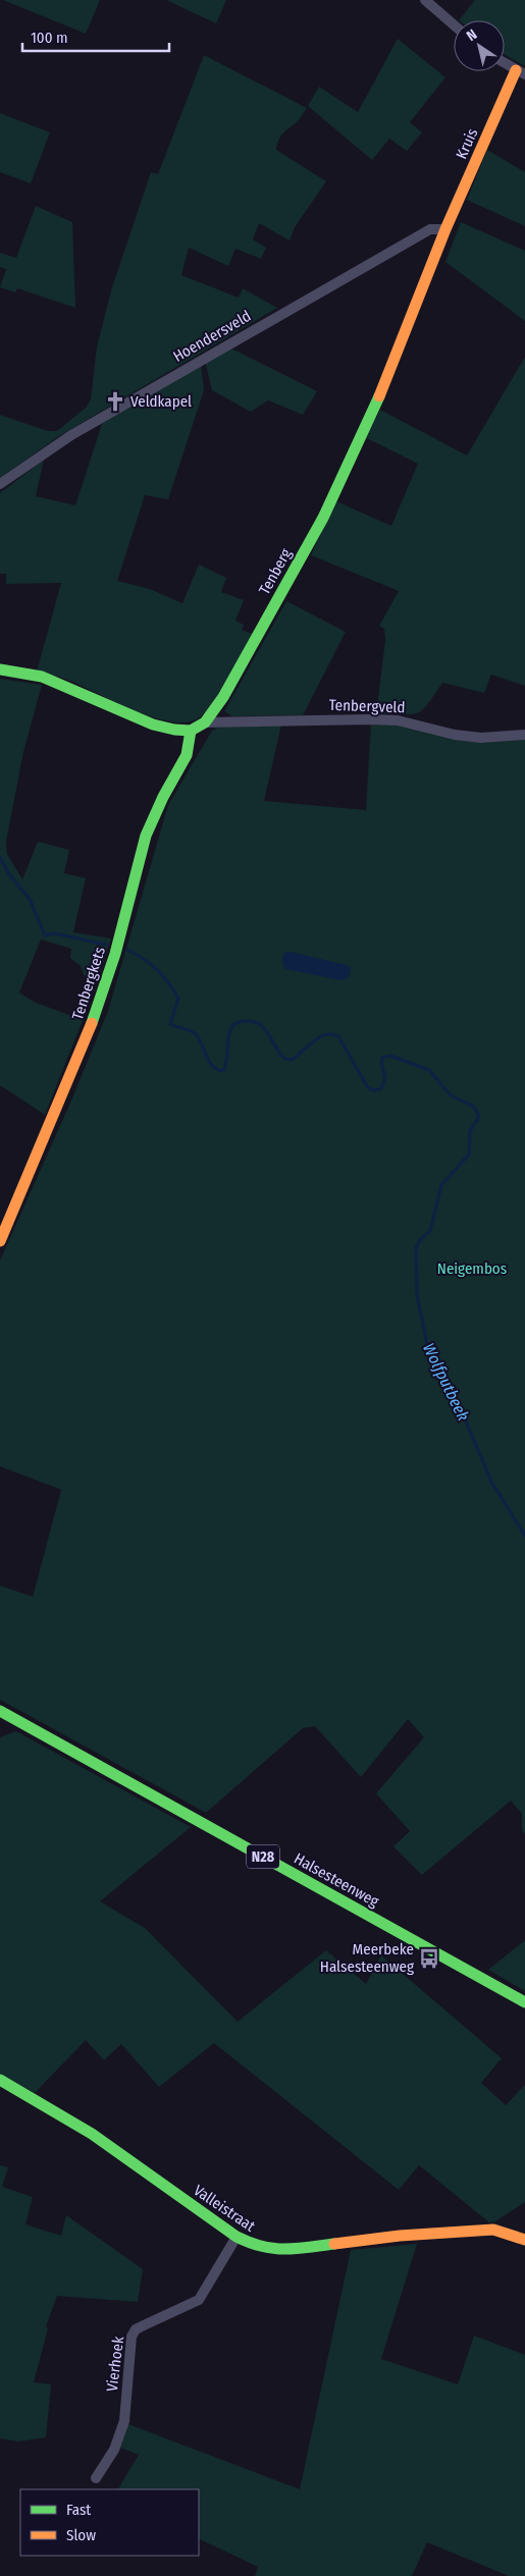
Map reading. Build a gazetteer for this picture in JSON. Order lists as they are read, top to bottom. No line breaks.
{"streets":{"street":["Kruis","Hoendersveld","Tenberg","Tenbergveld","Tenbergkets","N28","Halsesteenweg","Valleistraat","Vierhoek"]},"crossings":[["Kruis","Hoendersveld"],["Kruis","Tenberg"],["Hoendersveld","Tenberg"],["Tenberg","Tenbergveld"],["Tenberg","Tenbergkets"],["Valleistraat","Vierhoek"]],"water":["Wolfputbeek"],"parks":["Neigembos"],"places":{"church":["Veldkapel"],"bus stop":["Meerbeke Halsesteenweg"]},"legend":["Fast","Slow"],"scale_bar":"100 m","north":"top left"}
